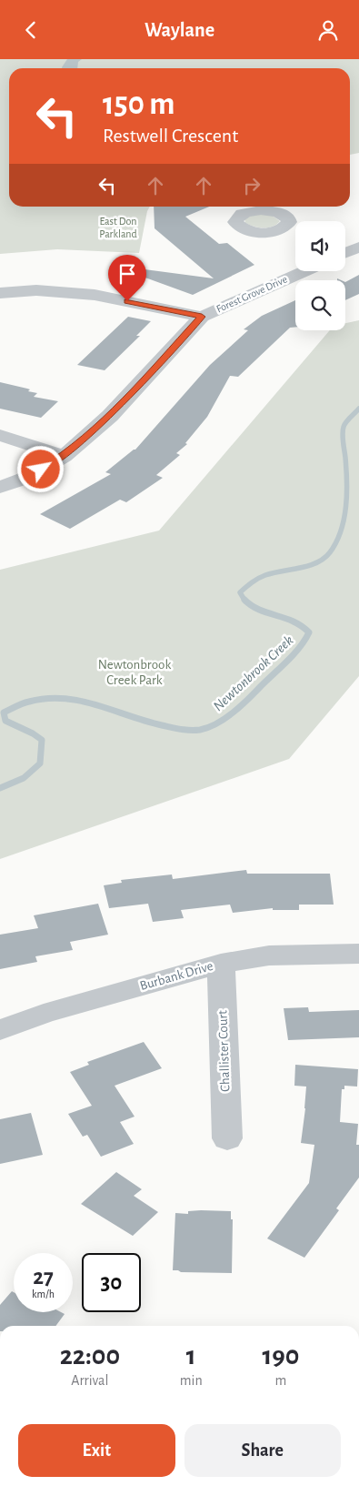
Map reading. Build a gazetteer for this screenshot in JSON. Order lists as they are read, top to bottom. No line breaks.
{"streets":{"street":["Forest Grove Drive","Burbank Drive","Challister Court"]},"crossings":[["Burbank Drive","Challister Court"]],"water":["Newtonbrook Creek"],"parks":["East Don Parkland","Newtonbrook Creek Park"],"page":{"header":"Waylane","turn":["150 m","Restwell Crescent"],"speed":"27 km/h","limit":"30","eta":["22:00","Arrival","1","min","190","m"],"buttons":["Exit","Share"]}}
